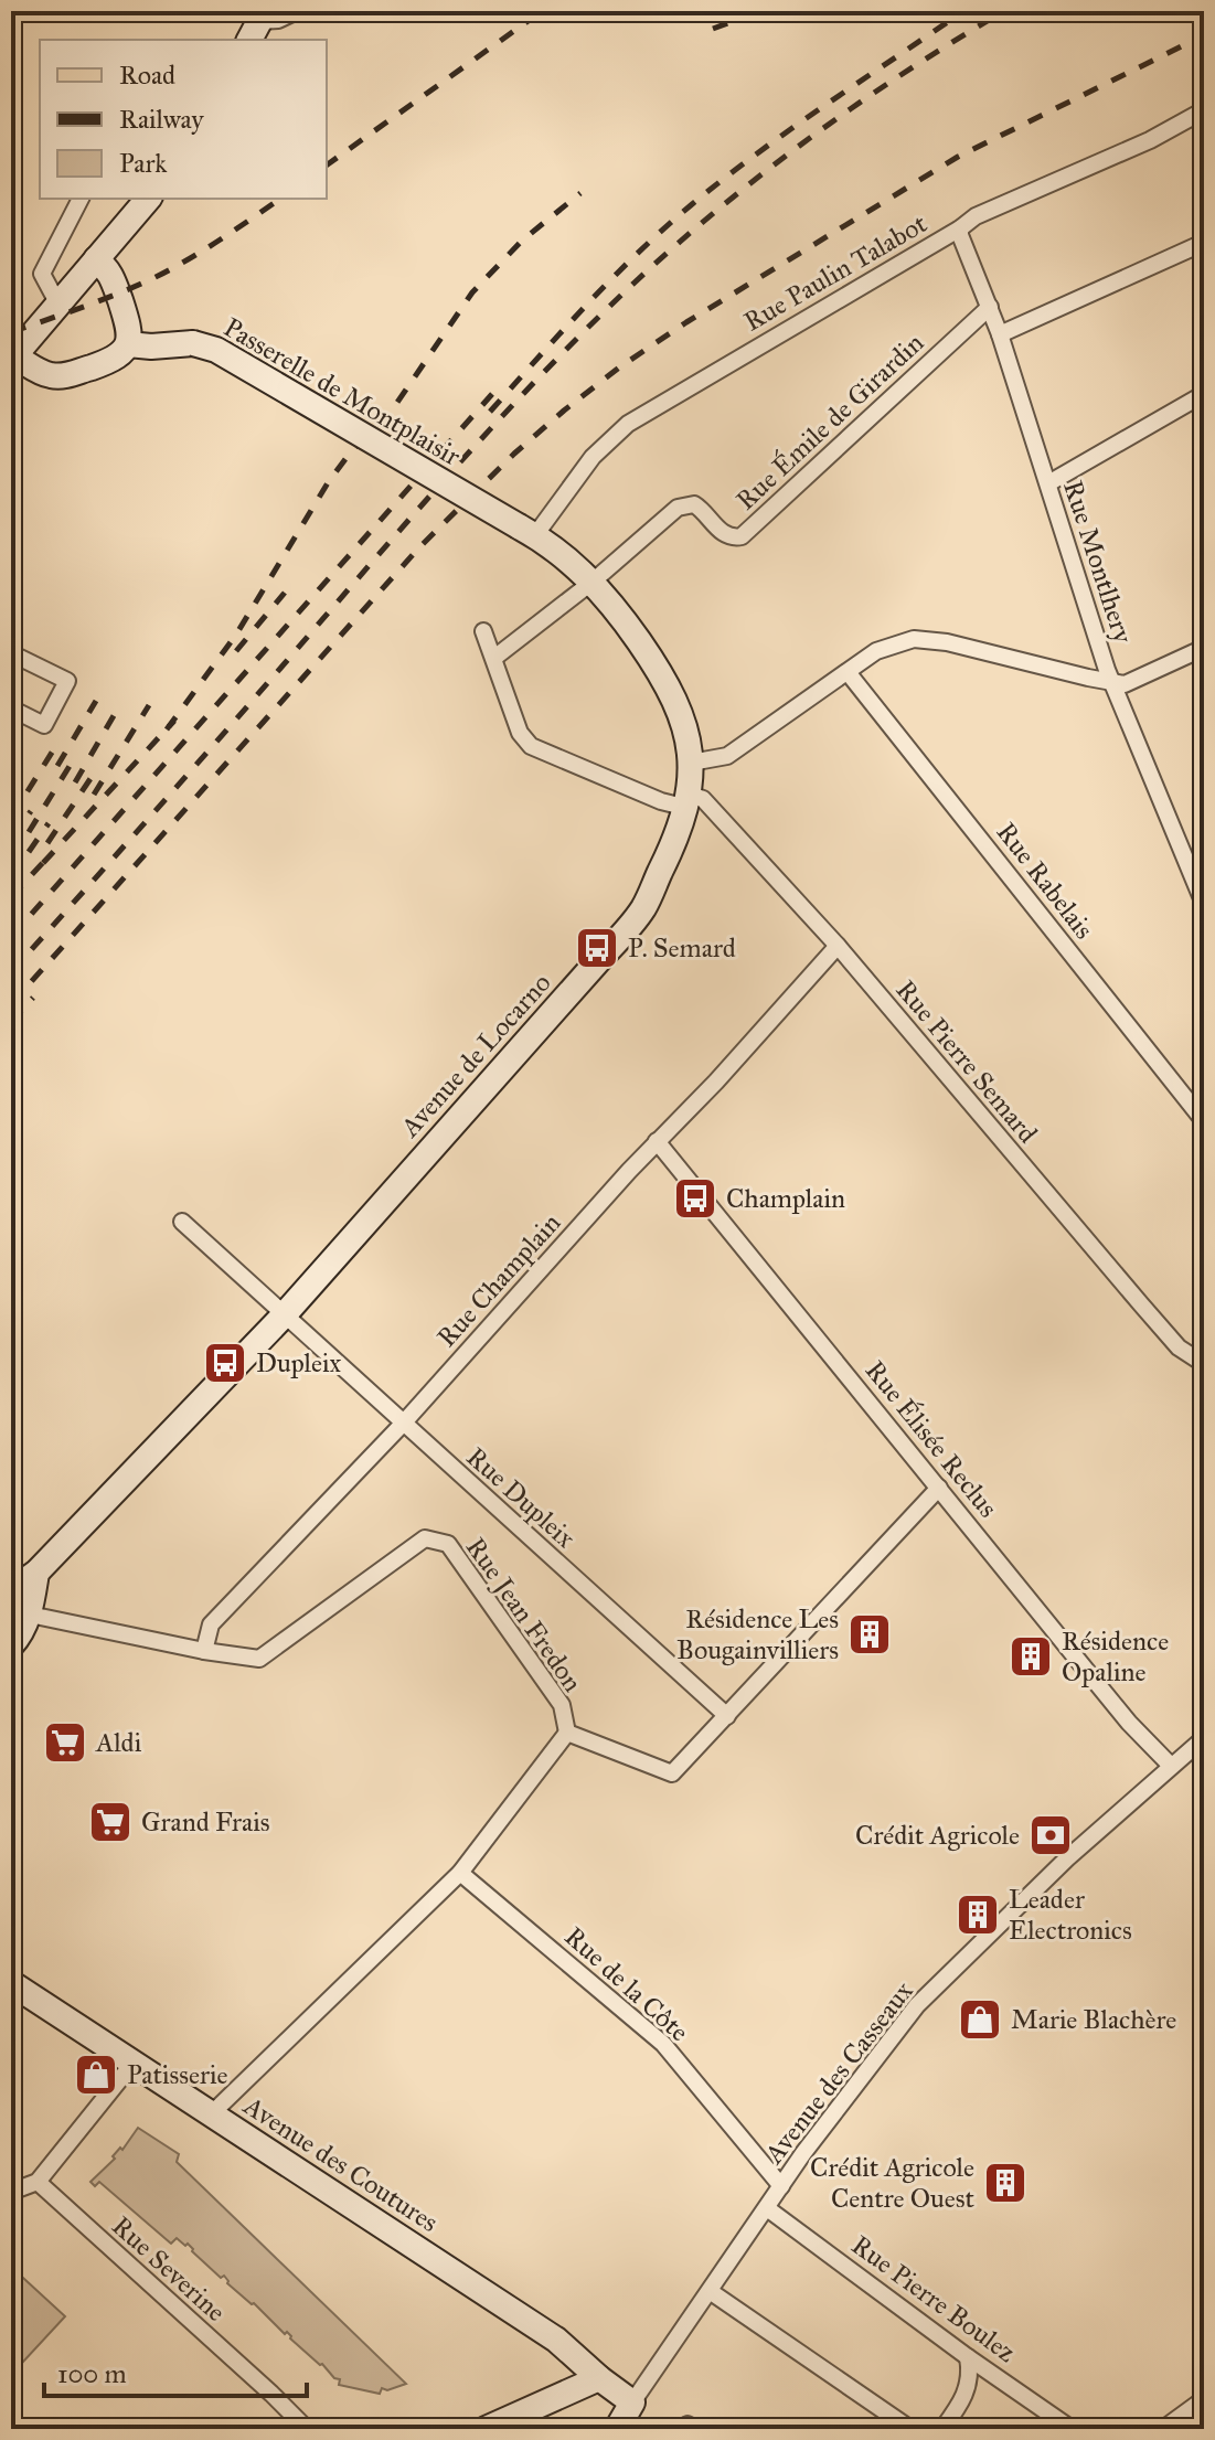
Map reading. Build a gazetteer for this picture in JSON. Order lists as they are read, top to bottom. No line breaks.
{"streets":{"street":["Rue Paulin Talabot","Passerelle de Montplaisir","Rue Émile de Girardin","Rue Montlhery","Rue Rabelais","Avenue de Locarno","Rue Pierre Semard","Rue Champlain","Rue Élisée Reclus","Rue Dupleix","Rue Jean Fredon","Rue de la Côte","Avenue des Casseaux","Avenue des Coutures","Rue Severine","Rue Pierre Boulez"]},"crossings":[["Rue Paulin Talabot","Passerelle de Montplaisir"],["Rue Paulin Talabot","Rue Montlhery"],["Rue Paulin Talabot","Avenue de Locarno"],["Passerelle de Montplaisir","Avenue de Locarno"],["Rue Émile de Girardin","Rue Montlhery"],["Rue Émile de Girardin","Avenue de Locarno"],["Avenue de Locarno","Rue Pierre Semard"],["Avenue de Locarno","Rue Dupleix"],["Rue Pierre Semard","Rue Champlain"],["Rue Champlain","Rue Élisée Reclus"],["Rue Champlain","Rue Dupleix"],["Rue Champlain","Rue Jean Fredon"],["Rue Élisée Reclus","Avenue des Casseaux"],["Rue Jean Fredon","Rue de la Côte"],["Rue Jean Fredon","Avenue des Coutures"],["Rue de la Côte","Avenue des Casseaux"],["Avenue des Casseaux","Avenue des Coutures"],["Avenue des Casseaux","Rue Pierre Boulez"]],"places":{"bus stop":["P. Semard","Champlain","Dupleix"],"building":["Résidence Les Bougainvilliers","Résidence Opaline","Leader Electronics","Crédit Agricole Centre Ouest"],"supermarket":["Aldi","Grand Frais"],"bank":["Crédit Agricole"],"shop":["Marie Blachère","Patisserie"]},"legend":["Road","Railway","Park"],"scale_bar":"100 m"}
